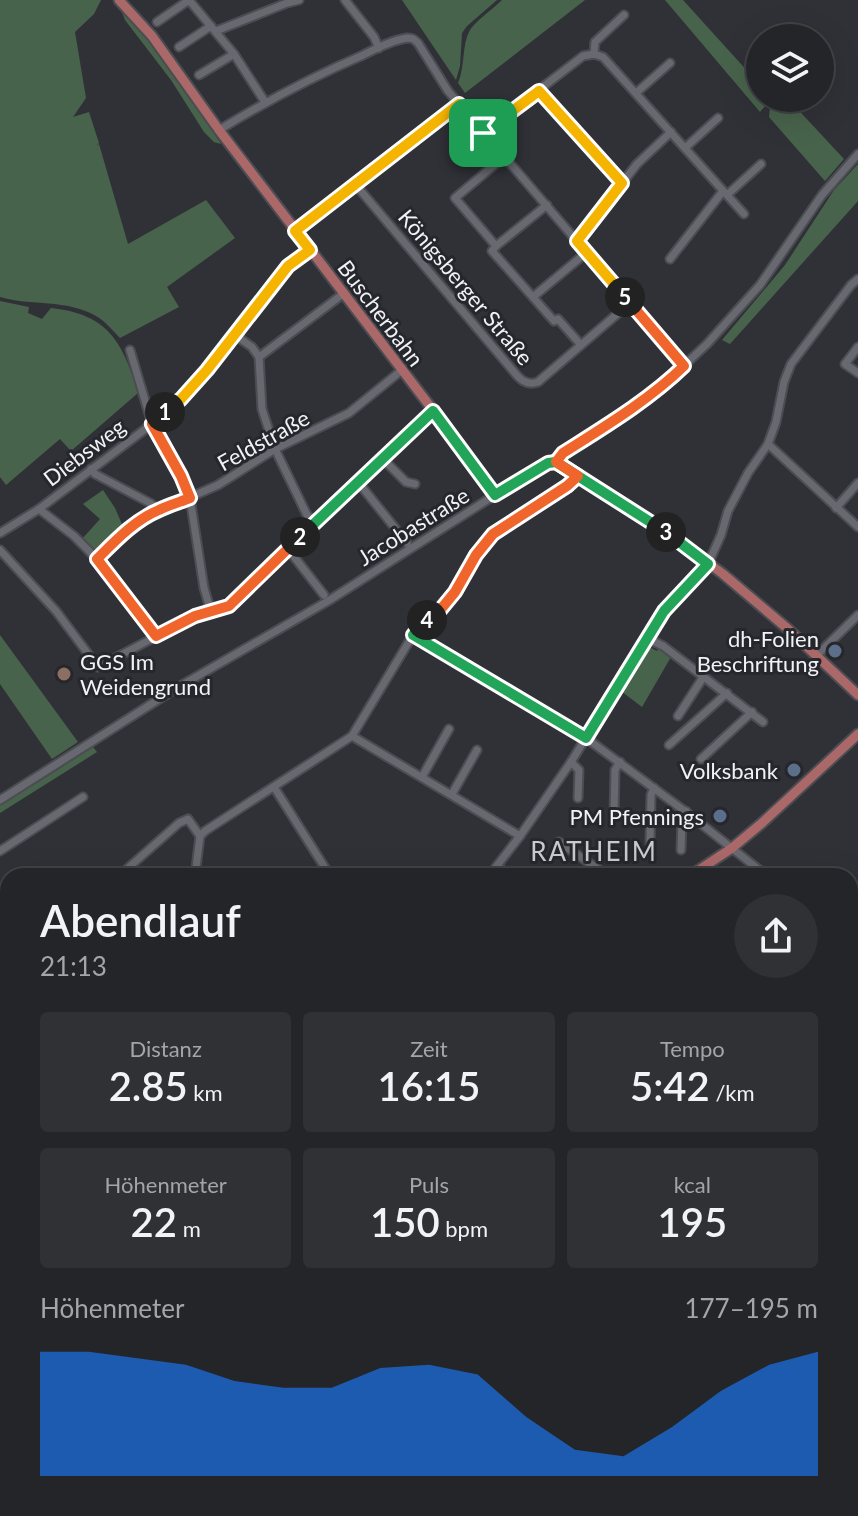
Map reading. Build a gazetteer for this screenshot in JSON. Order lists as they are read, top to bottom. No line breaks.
{"streets":{"main road":["Buscherbahn","Jacobastraße"],"street":["Königsberger Straße","Feldstraße","Diebsweg"]},"crossings":[["Buscherbahn","Feldstraße"],["Buscherbahn","Diebsweg"],["Buscherbahn","Jacobastraße"]],"districts":["RATHEIM"],"places":["dh-Folien Beschriftung","GGS Im Weidengrund","Volksbank","PM Pfennings"],"page":{"pins":["5","1","3","2","4"],"heading":["Abendlauf","21:13"],"stats":[["Distanz","2.85 km"],["Zeit","16:15"],["Tempo","5:42 /km"],["Höhenmeter","22 m"],["Puls","150 bpm"],["kcal","195"]],"chart":["Höhenmeter","177–195 m"]}}
